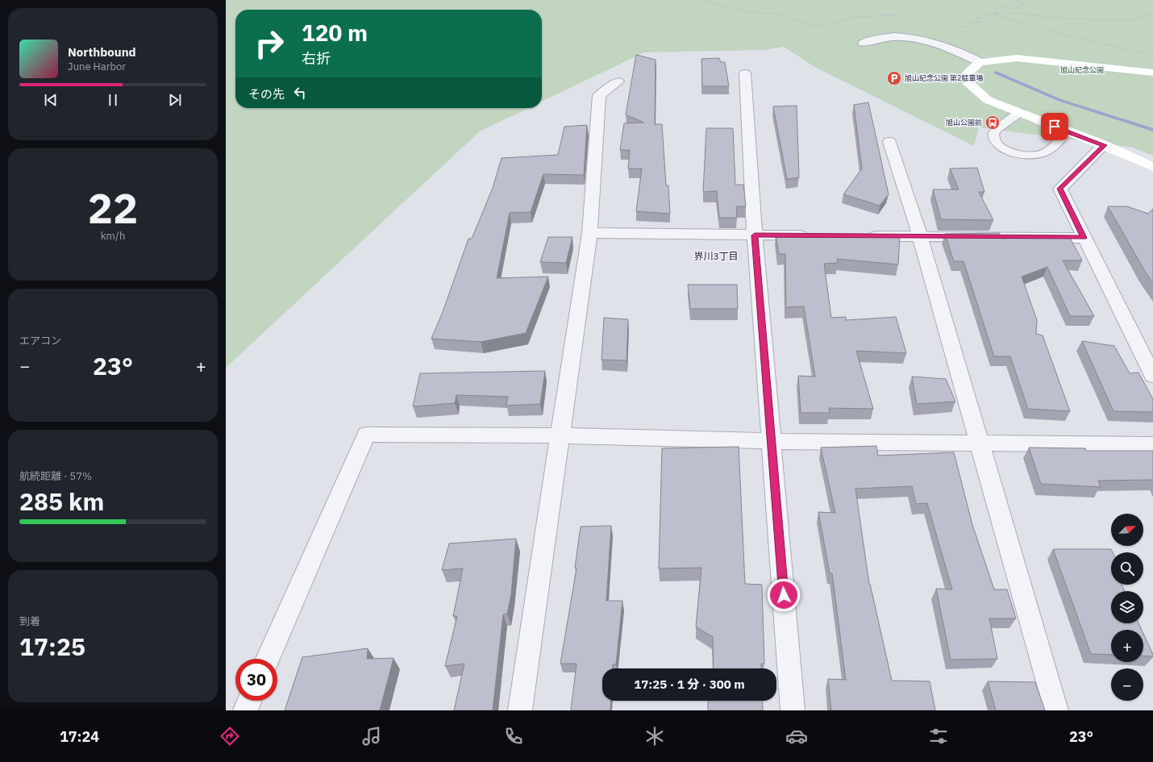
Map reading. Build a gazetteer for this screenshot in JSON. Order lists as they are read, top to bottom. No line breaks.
{"districts":["界川3丁目"],"parks":["旭山記念公園"],"places":{"parking":["旭山記念公園 第2駐車場"],"bus stop":["旭山公園前"]},"north":"top right","page":{"turn":["120 m","右折"],"song":["Northbound","June Harbor"],"then":"その先","tile":[["22","km/h"],"エアコン",["航続距離 · 57%","285 km"],["到着","17:25"]],"heat":["−","23°","+"],"map_buttons":["+","−"],"limit":"30","trip":"17:25 · 1 分 · 300 m","tabs":["17:24","23°"]}}
